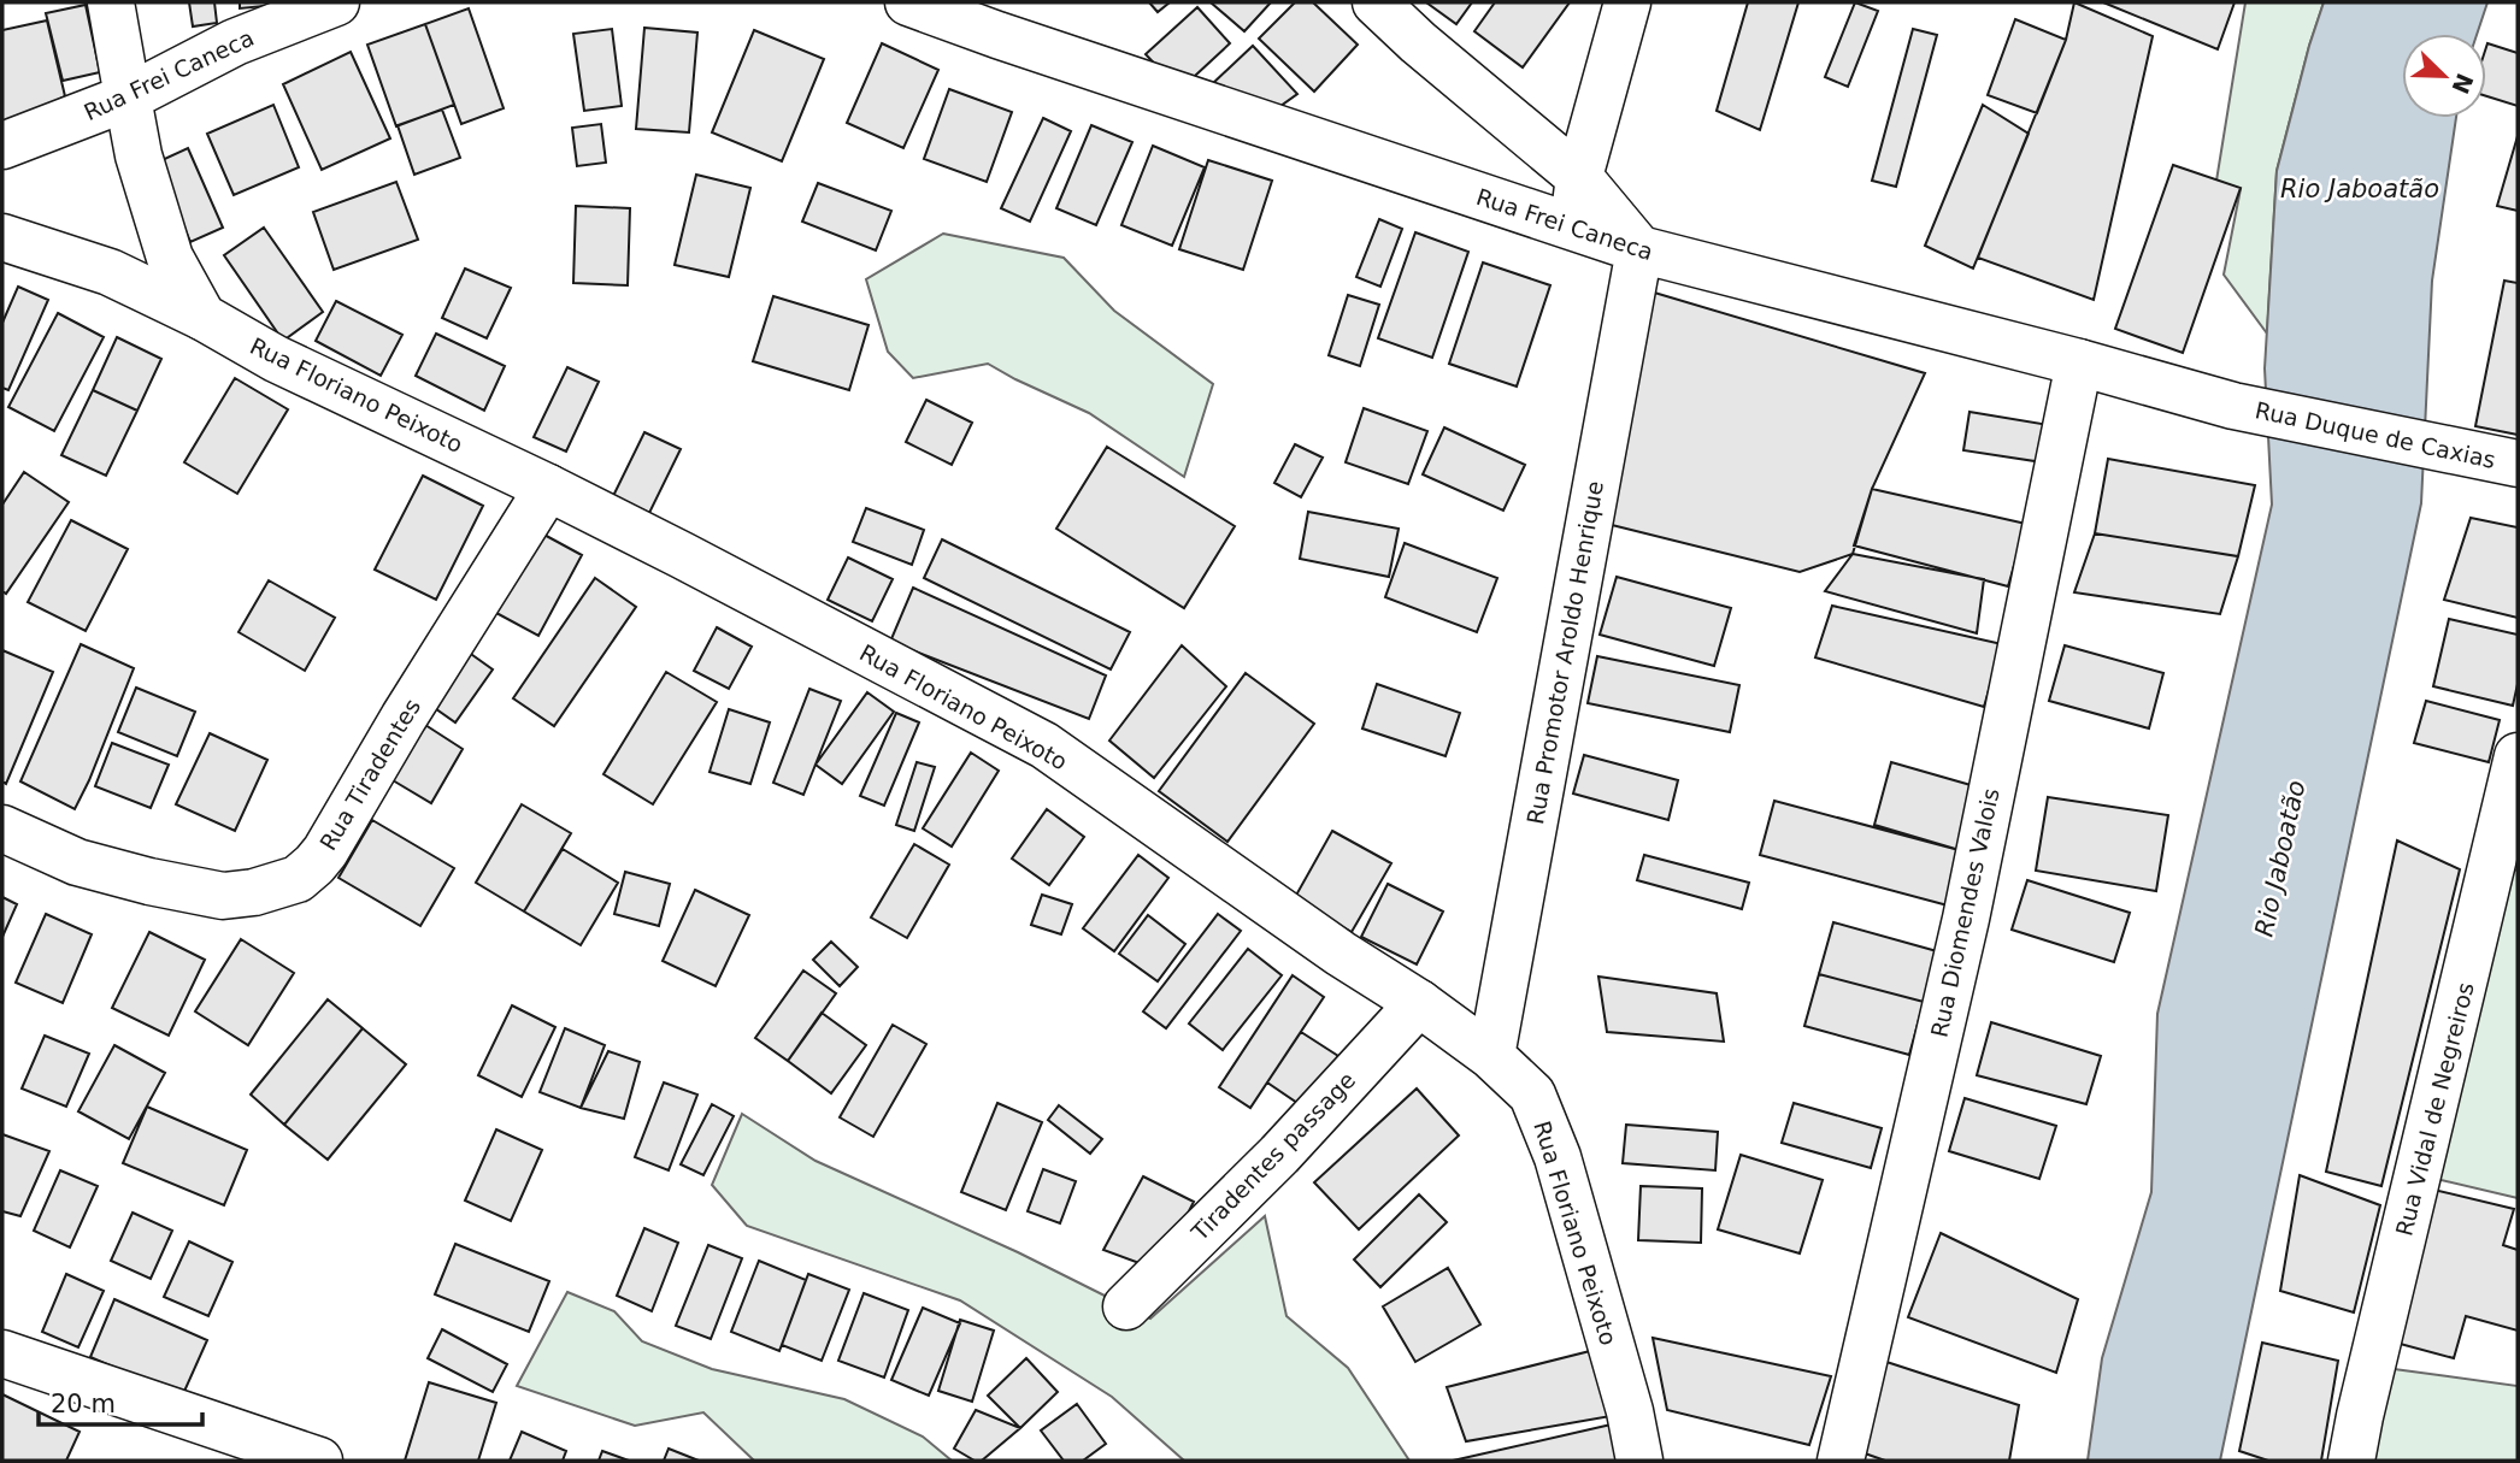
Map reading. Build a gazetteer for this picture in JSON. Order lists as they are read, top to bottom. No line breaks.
{"streets":{"street":["Rua Frei Caneca","Rua Floriano Peixoto","Rua Duque de Caxias","Rua Promotor Aroldo Henrique","Rua Tiradentes","Rua Diomendes Valois","Rua Vidal de Negreiros","Tiradentes passage"]},"crossings":[["Rua Frei Caneca","Rua Duque de Caxias"],["Rua Frei Caneca","Rua Promotor Aroldo Henrique"],["Rua Frei Caneca","Rua Diomendes Valois"],["Rua Floriano Peixoto","Rua Promotor Aroldo Henrique"],["Rua Floriano Peixoto","Rua Tiradentes"],["Rua Floriano Peixoto","Tiradentes passage"]],"water":["Rio Jaboatão"],"scale_bar":"20 m","north":"bottom right"}
